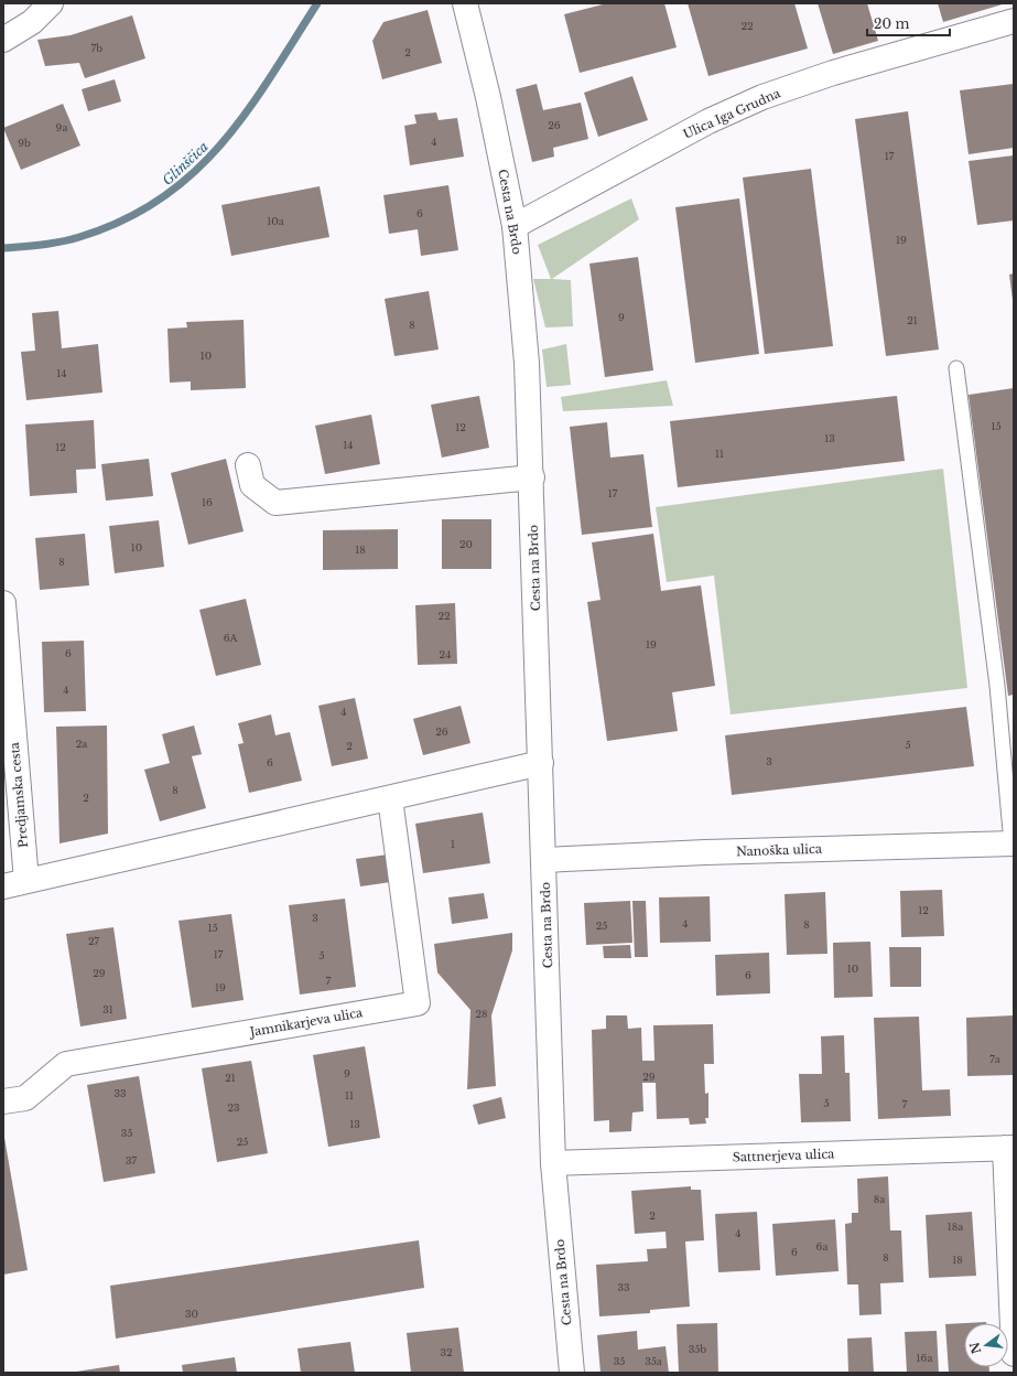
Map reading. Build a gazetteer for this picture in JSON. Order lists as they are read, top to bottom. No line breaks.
{"streets":{"street":["Ulica Iga Grudna","Cesta na Brdo","Predjamska cesta","Nanoška ulica","Jamnikarjeva ulica","Sattnerjeva ulica"]},"crossings":[["Ulica Iga Grudna","Cesta na Brdo"],["Cesta na Brdo","Nanoška ulica"],["Cesta na Brdo","Sattnerjeva ulica"]],"water":["Glinščica"],"house_numbers":["22","7b","2","26","9a","4","9b","17","6","10a","19","9","21","8","10","14","15","12","13","14","12","11","17","16","20","10","18","8","22","6A","19","6","24","4","4","26","2a","5","2","3","6","8","2","1","12","3","4","8","25","15","27","17","5","10","29","6","7","19","31","28","7a","9","29","21","33","11","5","7","23","13","35","25","37","8a","2","18a","4","6a","6","8","18","33","30","35b","32","16a","35","35a"],"scale_bar":"20 m","north":"left"}
